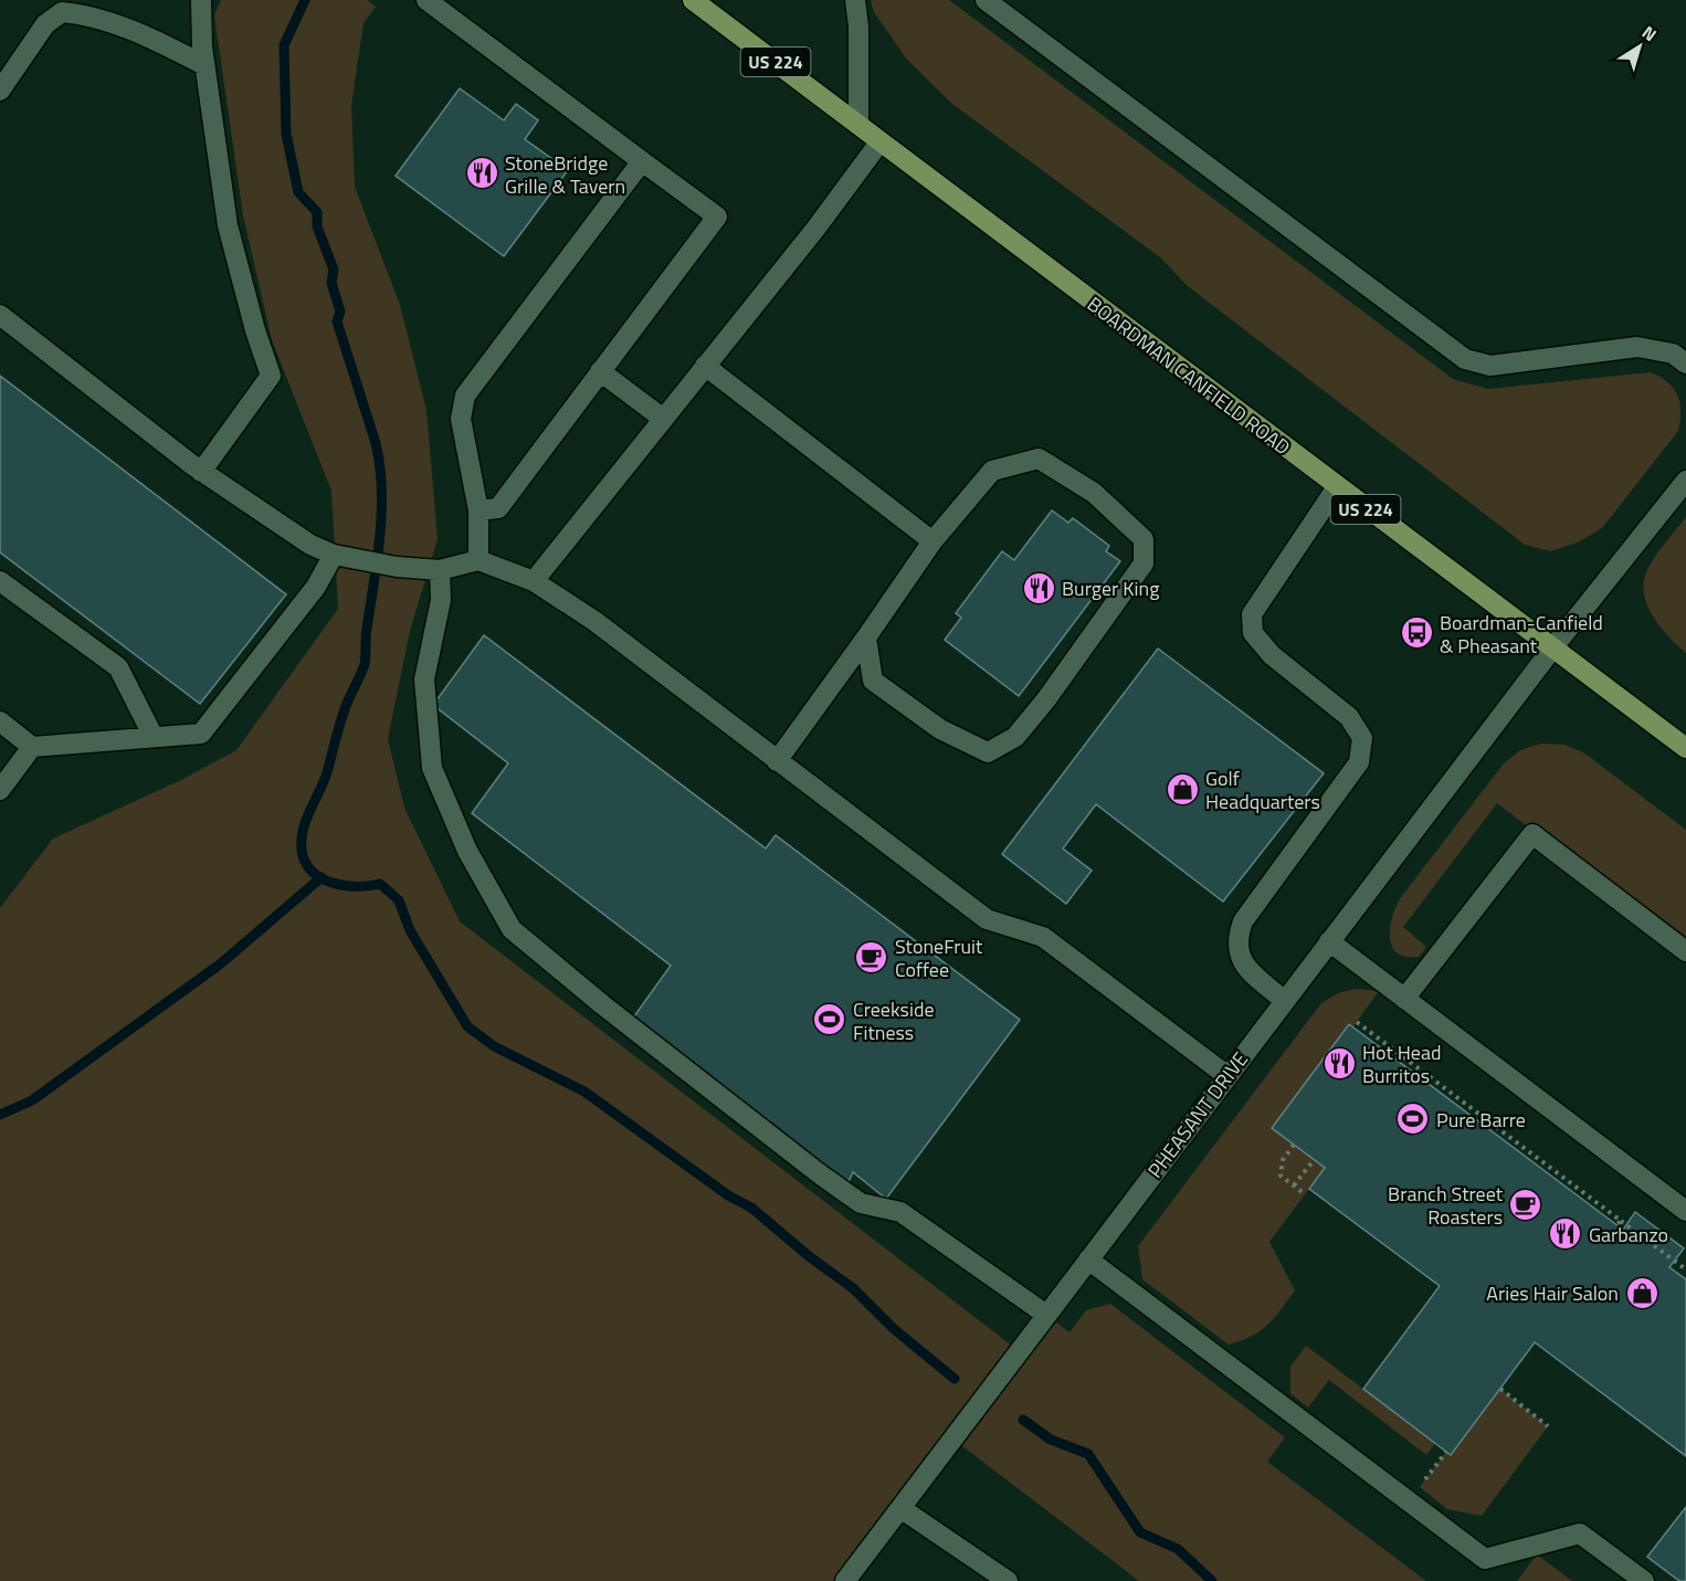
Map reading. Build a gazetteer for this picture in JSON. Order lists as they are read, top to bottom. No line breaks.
{"streets":{"main road":["US 224","BOARDMAN CANFIELD ROAD"],"street":["PHEASANT DRIVE"]},"crossings":[["BOARDMAN CANFIELD ROAD","PHEASANT DRIVE"]],"places":{"restaurant":["StoneBridge Grille & Tavern","Burger King","Hot Head Burritos","Garbanzo"],"bus stop":["Boardman-Canfield & Pheasant"],"shop":["Golf Headquarters","Aries Hair Salon"],"cafe":["StoneFruit Coffee","Branch Street Roasters"],"sports":["Creekside Fitness","Pure Barre"]},"north":"top right"}
